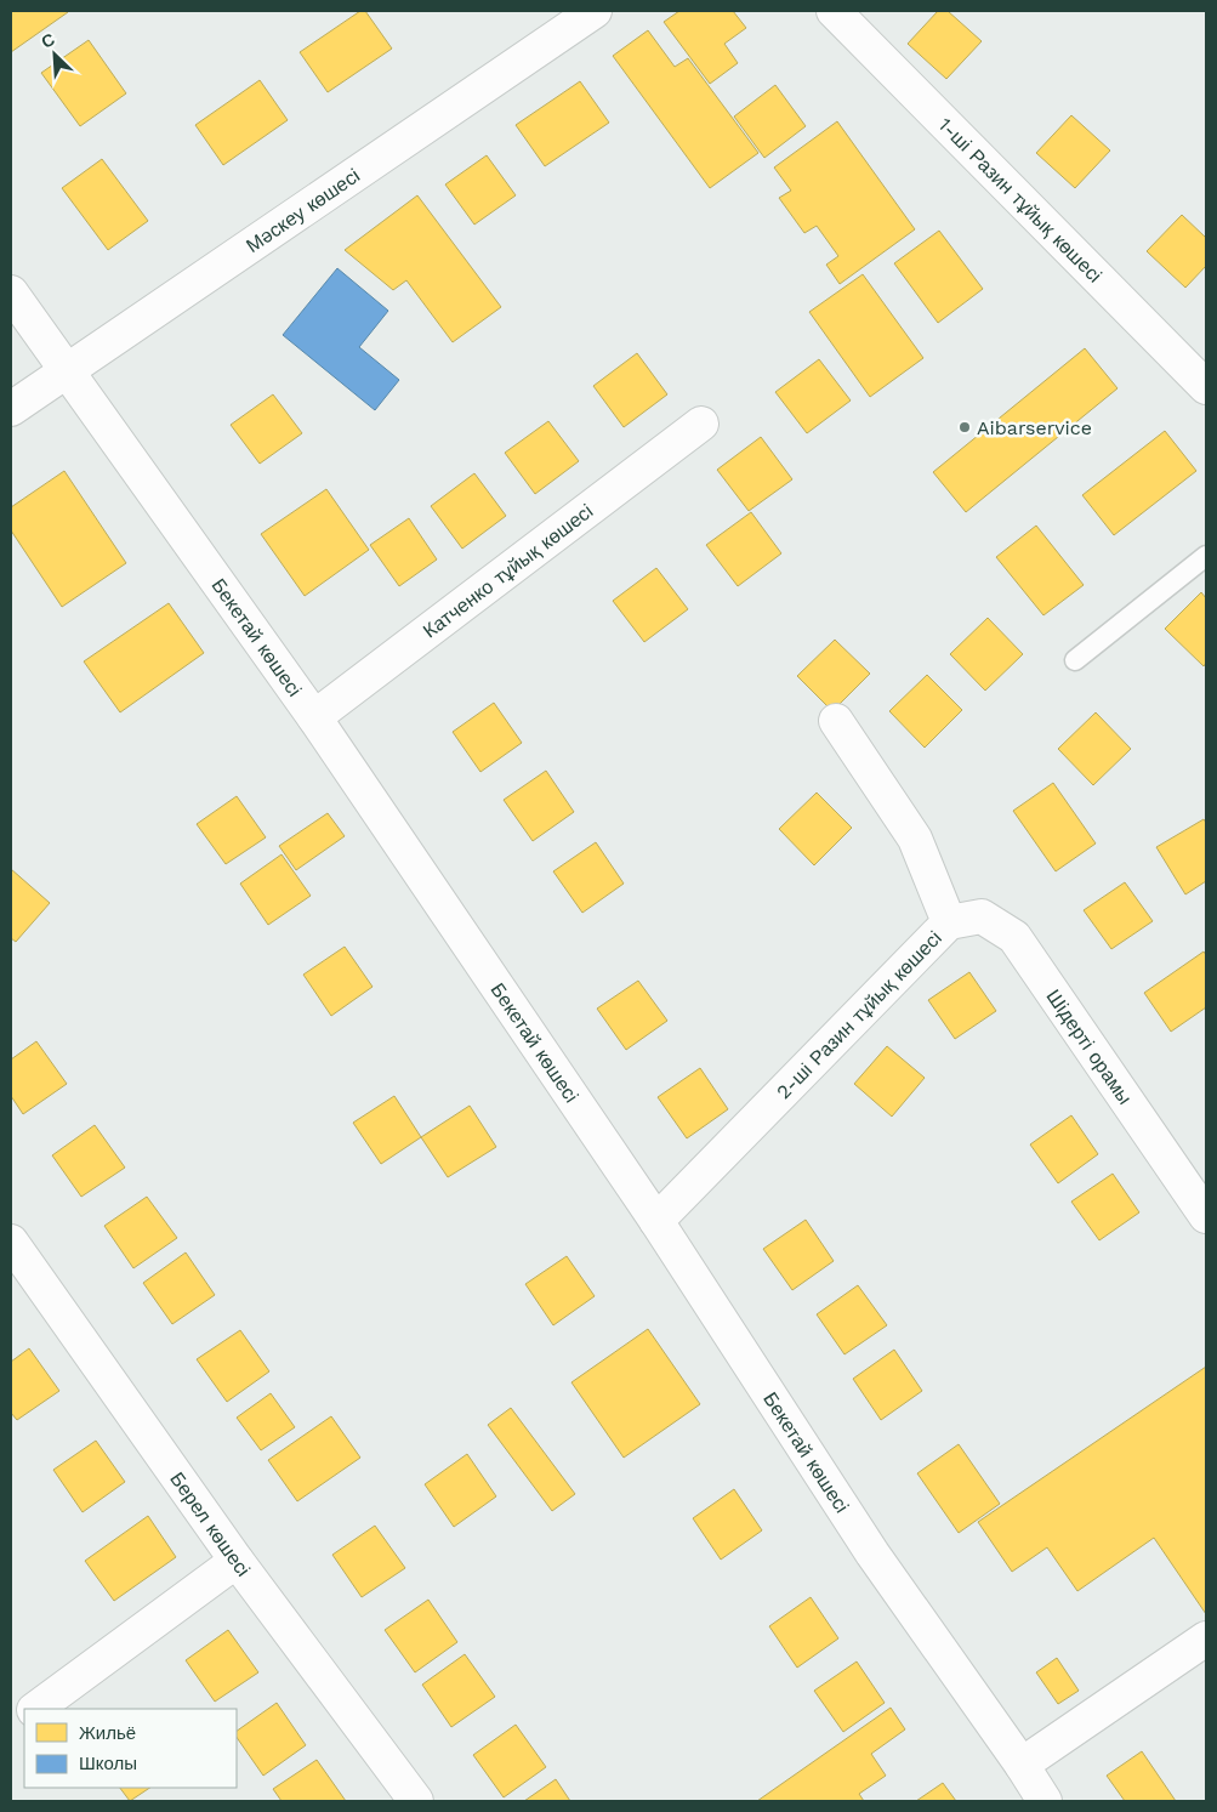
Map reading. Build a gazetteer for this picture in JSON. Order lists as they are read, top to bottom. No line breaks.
{"streets":{"street":["1-ші Разин тұйық көшесі","Мәскеу көшесі","Катченко тұйық көшесі","Бекетай көшесі","2-ші Разин тұйық көшесі","Шідерті орамы","Берел көшесі"]},"crossings":[["Мәскеу көшесі","Бекетай көшесі"],["Катченко тұйық көшесі","Бекетай көшесі"],["Бекетай көшесі","2-ші Разин тұйық көшесі"],["2-ші Разин тұйық көшесі","Шідерті орамы"]],"places":["Aibarservice"],"legend":["Жильё","Школы"],"north":"top left"}
